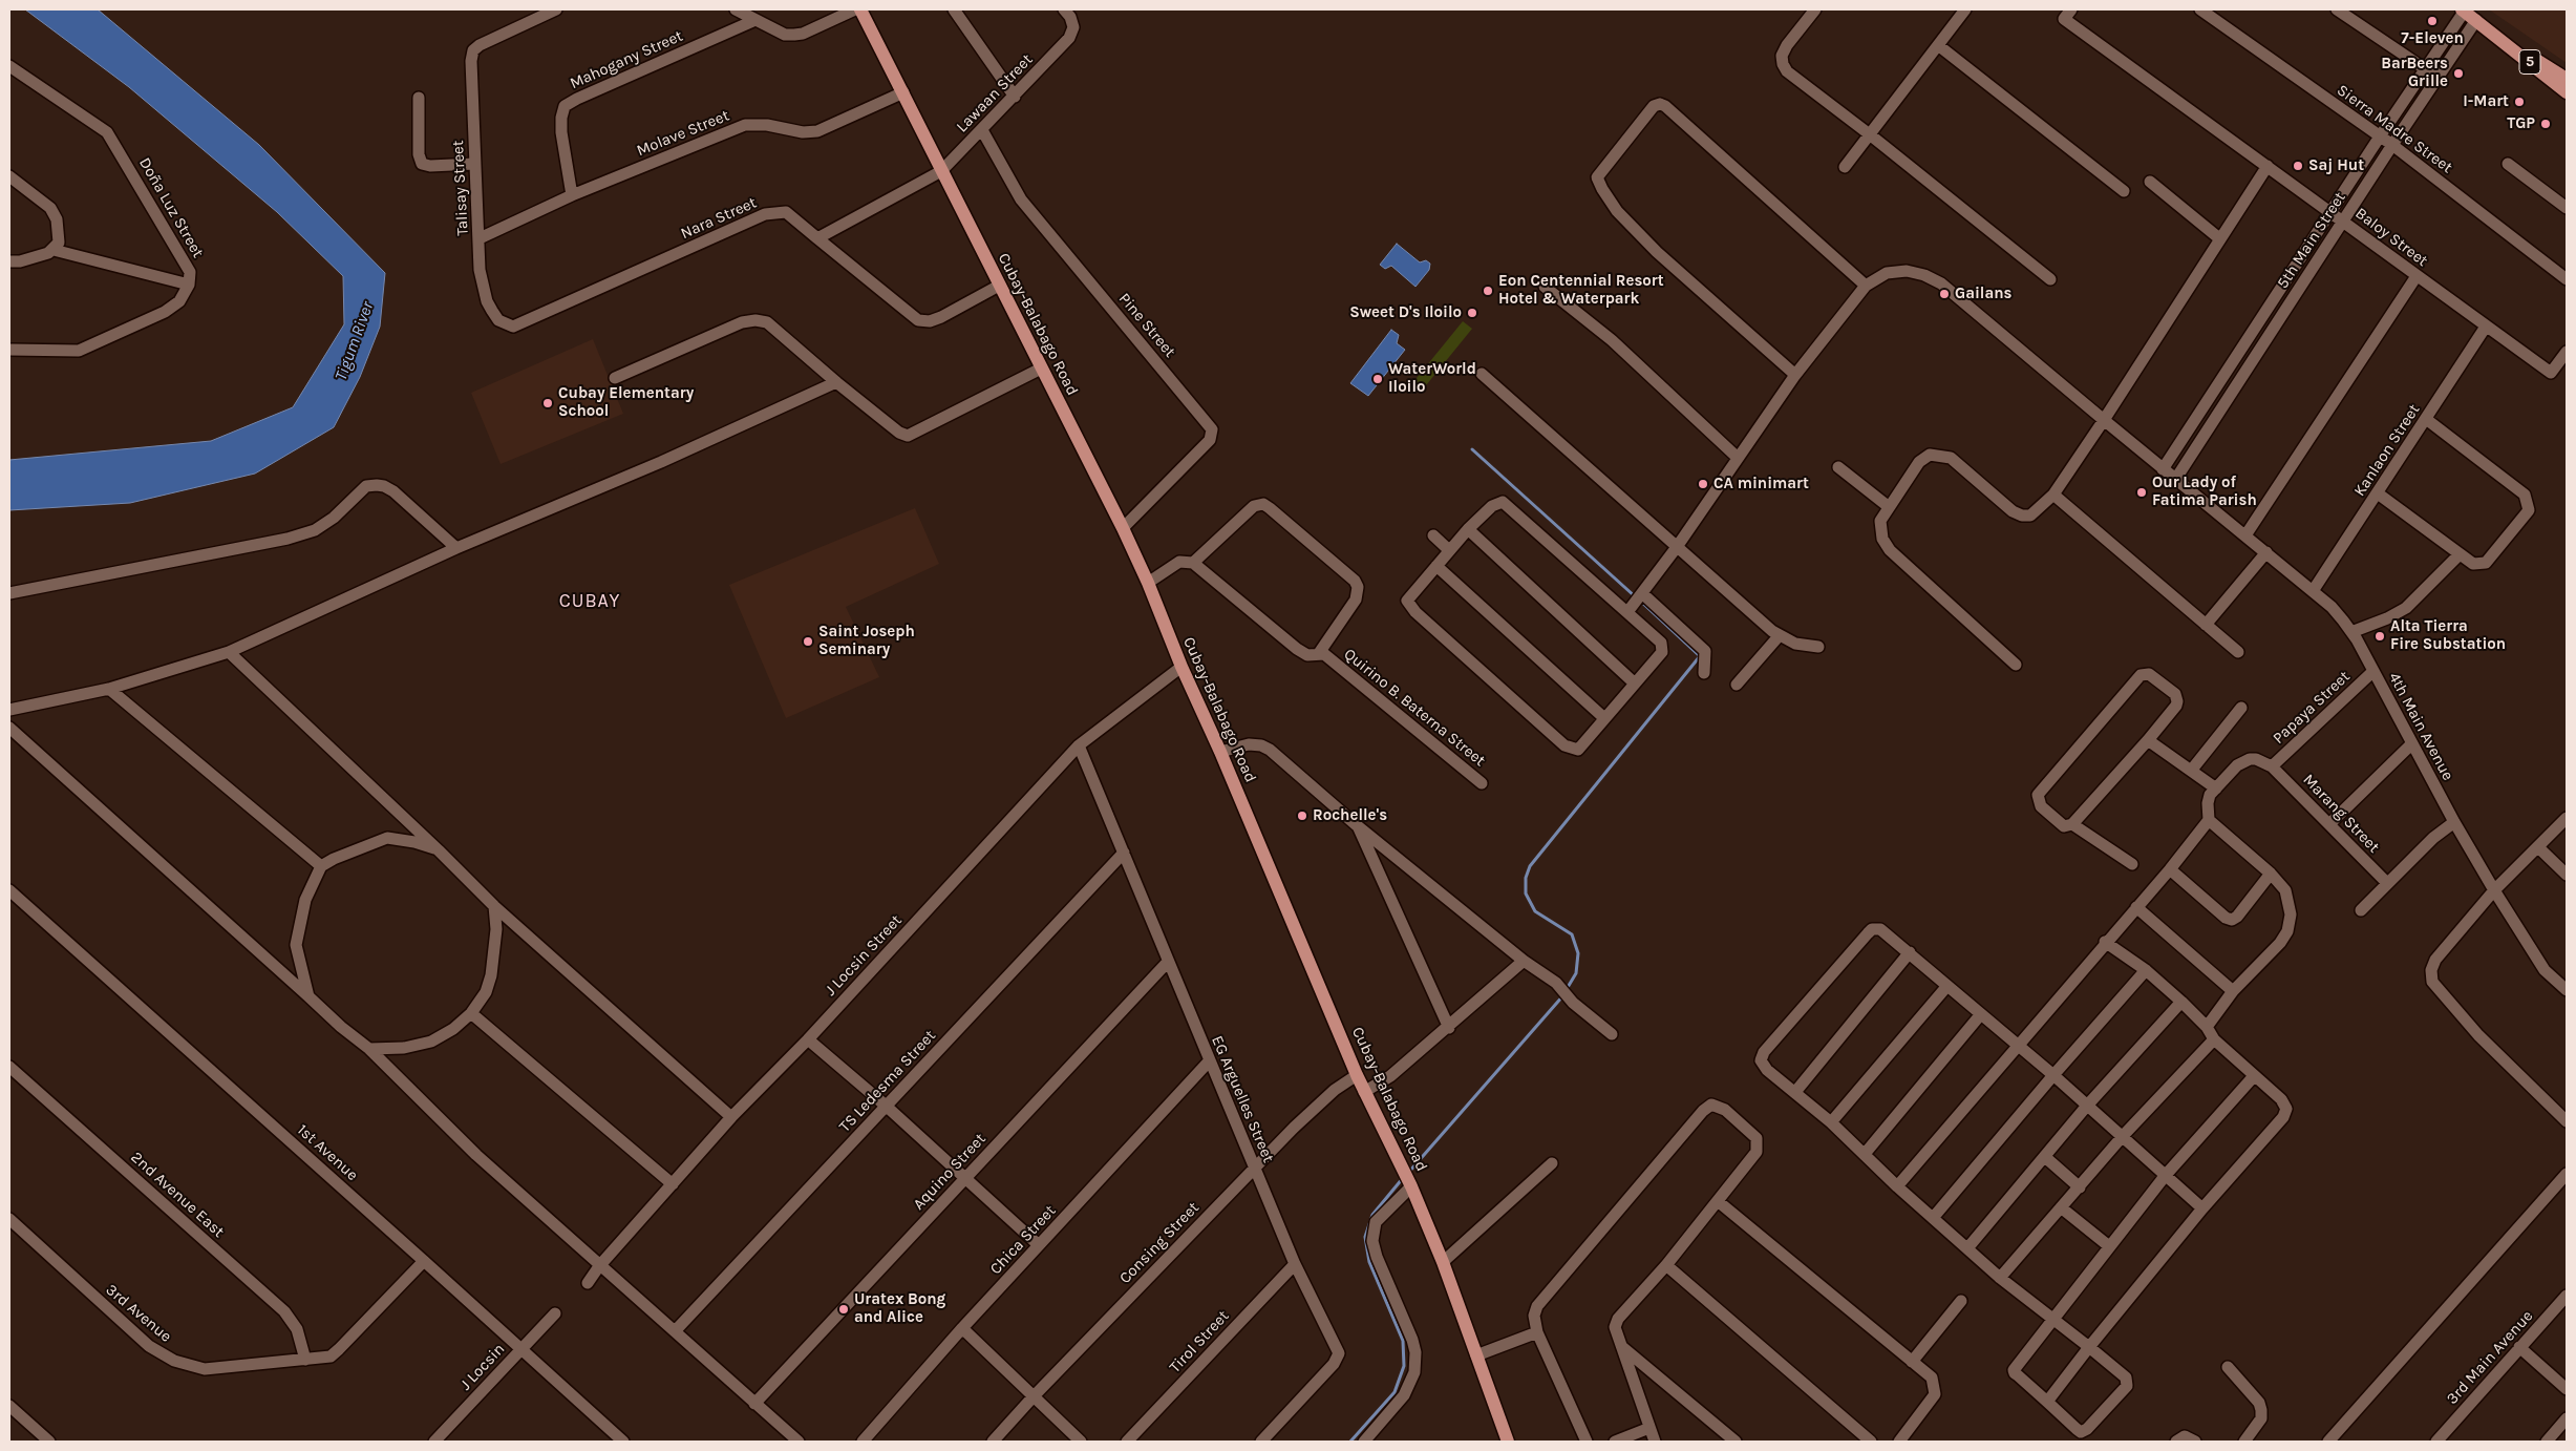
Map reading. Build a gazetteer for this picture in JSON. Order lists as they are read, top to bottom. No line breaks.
{"streets":{"main road":["5","Cubay-Balabago Road"],"street":["Mahogany Street","Lawaan Street","Sierra Madre Street","Molave Street","Talisay Street","Doña Luz Street","Nara Street","Baloy Street","5th Main Street","Pine Street","Kanlaon Street","Quirino B. Baterna Street","Papaya Street","4th Main Avenue","Marang Street","J Locsin Street","TS Ledesma Street","EG Arguelles Street","1st Avenue","Aquino Street","2nd Avenue East","Chica Street","Consing Street","3rd Avenue","Tirol Street","3rd Main Avenue","J Locsin"]},"crossings":[["Mahogany Street","Molave Street"],["5","5th Main Street"],["Lawaan Street","Cubay-Balabago Road"],["Lawaan Street","Pine Street"],["Sierra Madre Street","5th Main Street"],["Molave Street","Talisay Street"],["Molave Street","Cubay-Balabago Road"],["Talisay Street","Nara Street"],["Nara Street","Cubay-Balabago Road"],["Baloy Street","5th Main Street"],["Baloy Street","Kanlaon Street"],["5th Main Street","4th Main Avenue"],["Cubay-Balabago Road","Pine Street"],["Cubay-Balabago Road","J Locsin Street"],["Cubay-Balabago Road","Consing Street"],["Kanlaon Street","4th Main Avenue"],["Papaya Street","4th Main Avenue"],["Papaya Street","Marang Street"],["J Locsin Street","EG Arguelles Street"],["TS Ledesma Street","EG Arguelles Street"],["EG Arguelles Street","Aquino Street"],["EG Arguelles Street","Chica Street"],["EG Arguelles Street","Consing Street"],["EG Arguelles Street","Tirol Street"],["1st Avenue","3rd Avenue"],["1st Avenue","J Locsin"],["2nd Avenue East","3rd Avenue"]],"districts":["CUBAY"],"water":["Tigum River"],"places":["7-Eleven","BarBeers Grille","I-Mart","TGP","Saj Hut","Eon Centennial Resort Hotel & Waterpark","Gailans","Sweet D's Iloilo","WaterWorld Iloilo","Cubay Elementary School","CA minimart","Our Lady of Fatima Parish","Alta Tierra Fire Substation","Saint Joseph Seminary","Rochelle's","Uratex Bong and Alice"]}
